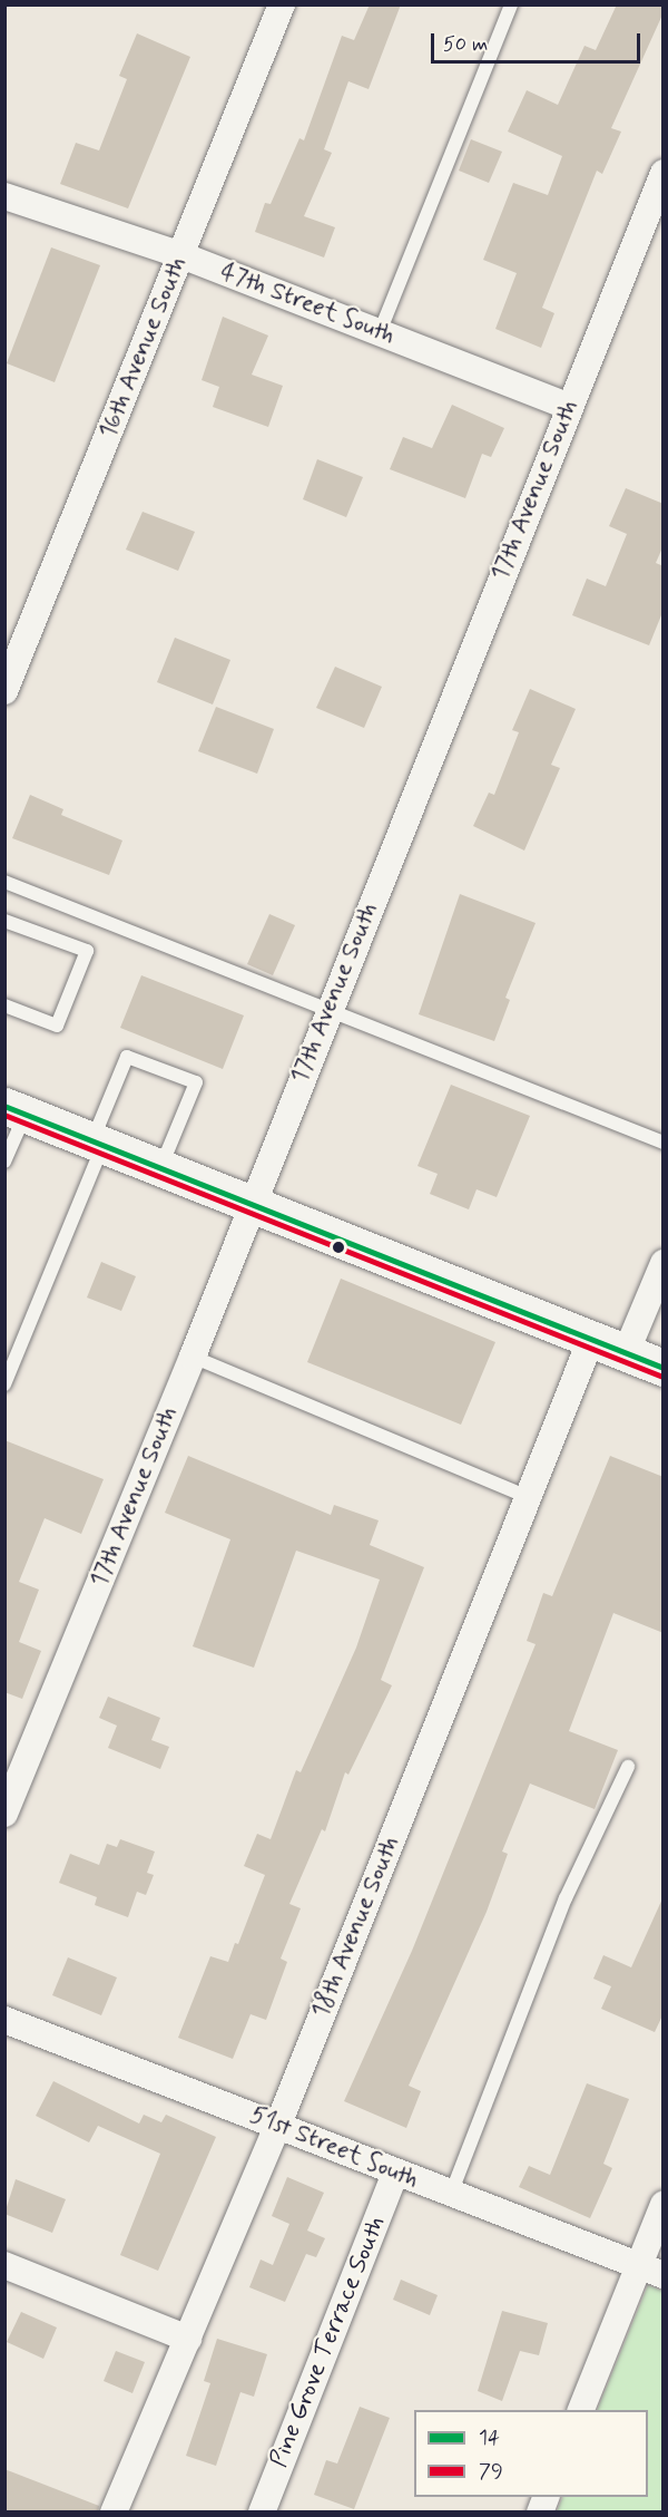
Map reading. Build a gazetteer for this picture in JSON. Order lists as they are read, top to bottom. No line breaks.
{"streets":{"street":["47th Street South","16th Avenue South","17th Avenue South","18th Avenue South","51st Street South","Pine Grove Terrace South"]},"crossings":[["47th Street South","16th Avenue South"],["47th Street South","17th Avenue South"],["18th Avenue South","51st Street South"],["51st Street South","Pine Grove Terrace South"]],"lines":["transit line 14","transit line 79"],"legend":["14","79"],"scale_bar":"50 m"}
